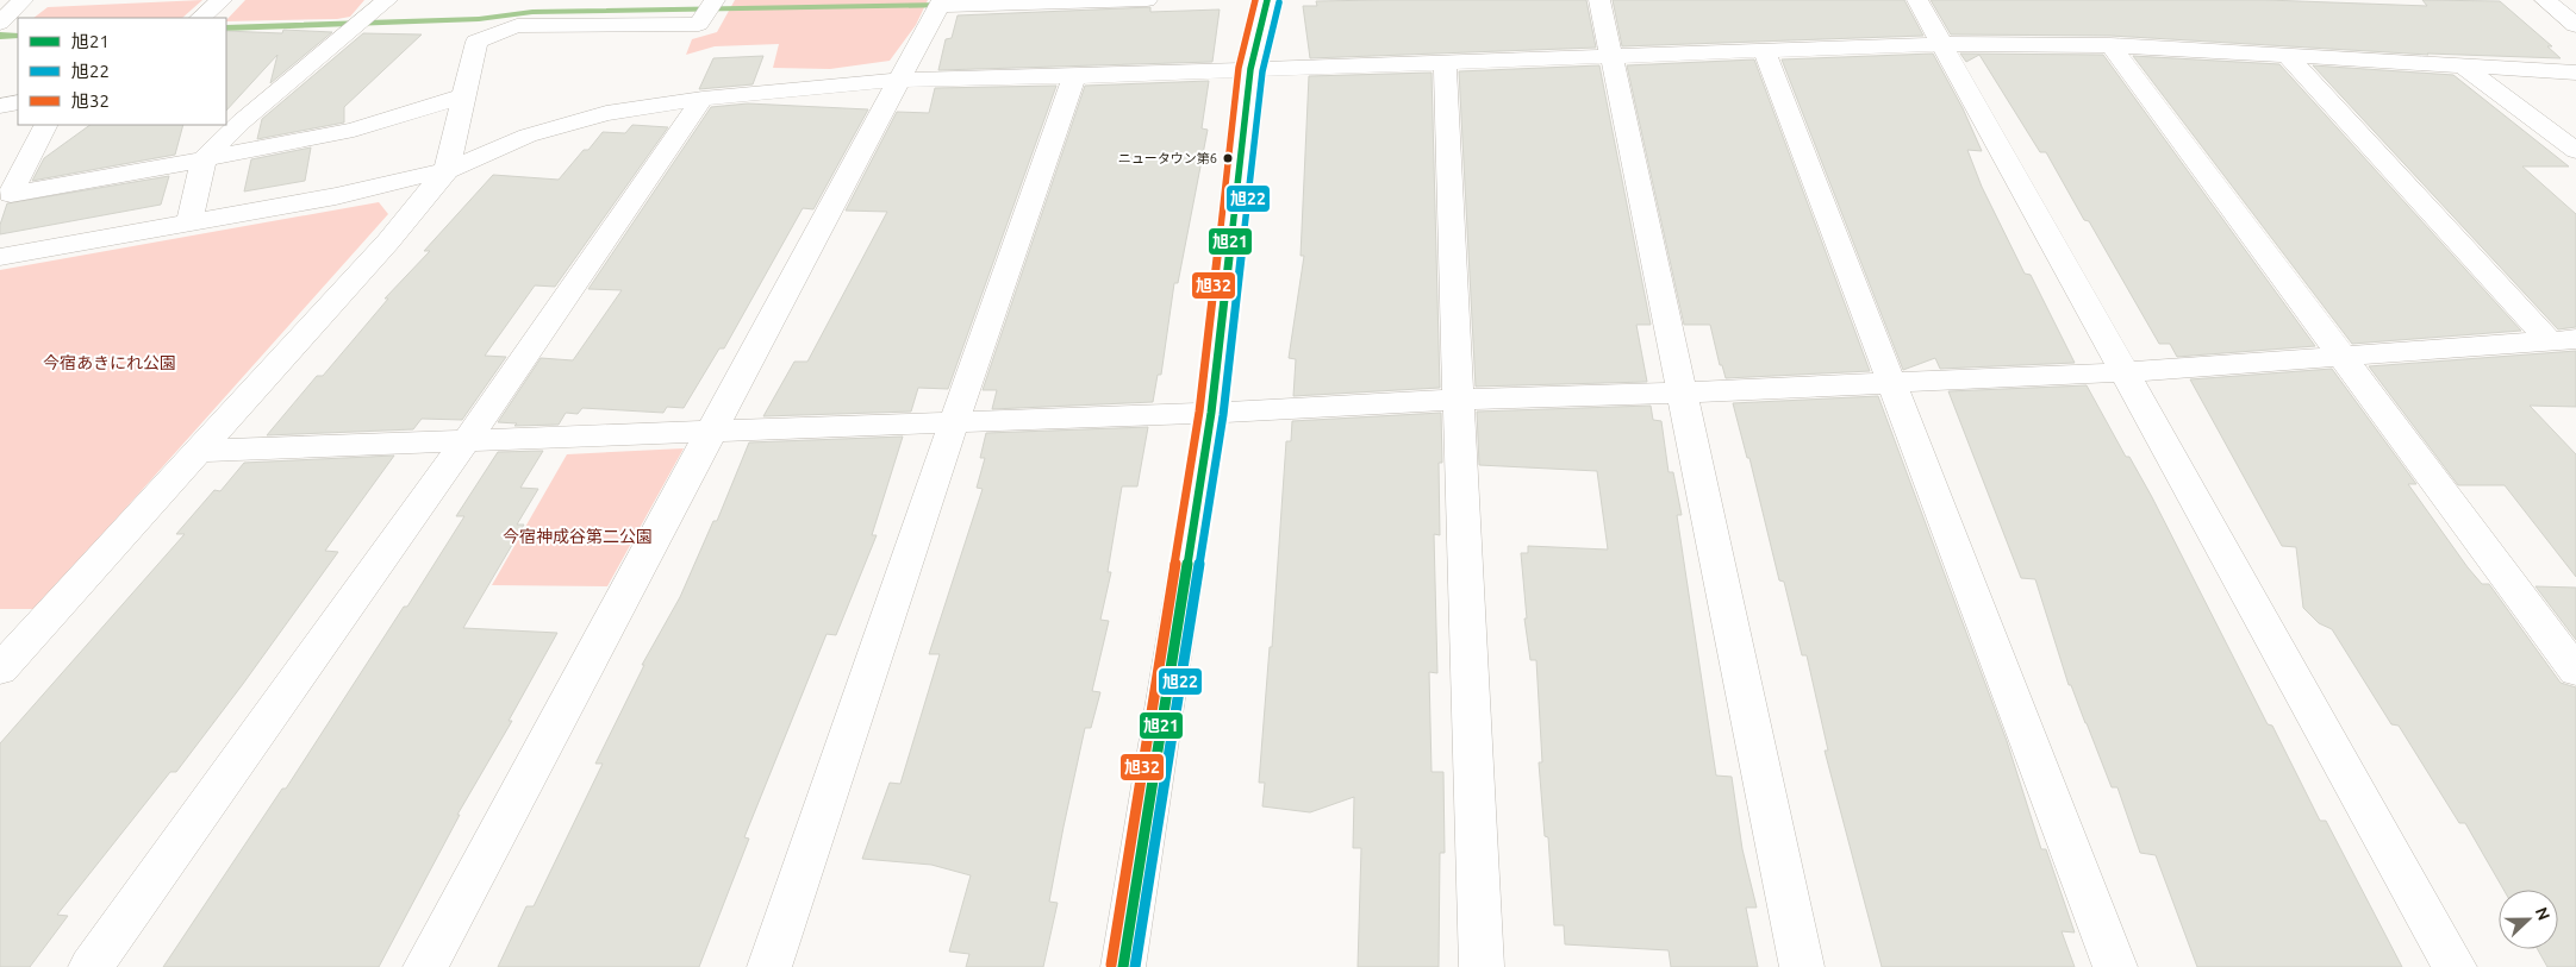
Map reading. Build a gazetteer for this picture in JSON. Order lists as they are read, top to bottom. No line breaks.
{"parks":["今宿あきにれ公園","今宿神成谷第二公園"],"places":["ニュータウン第6"],"lines":["transit line 旭21","transit line 旭32","transit line 旭22"],"legend":["旭21","旭22","旭32"],"north":"right"}
